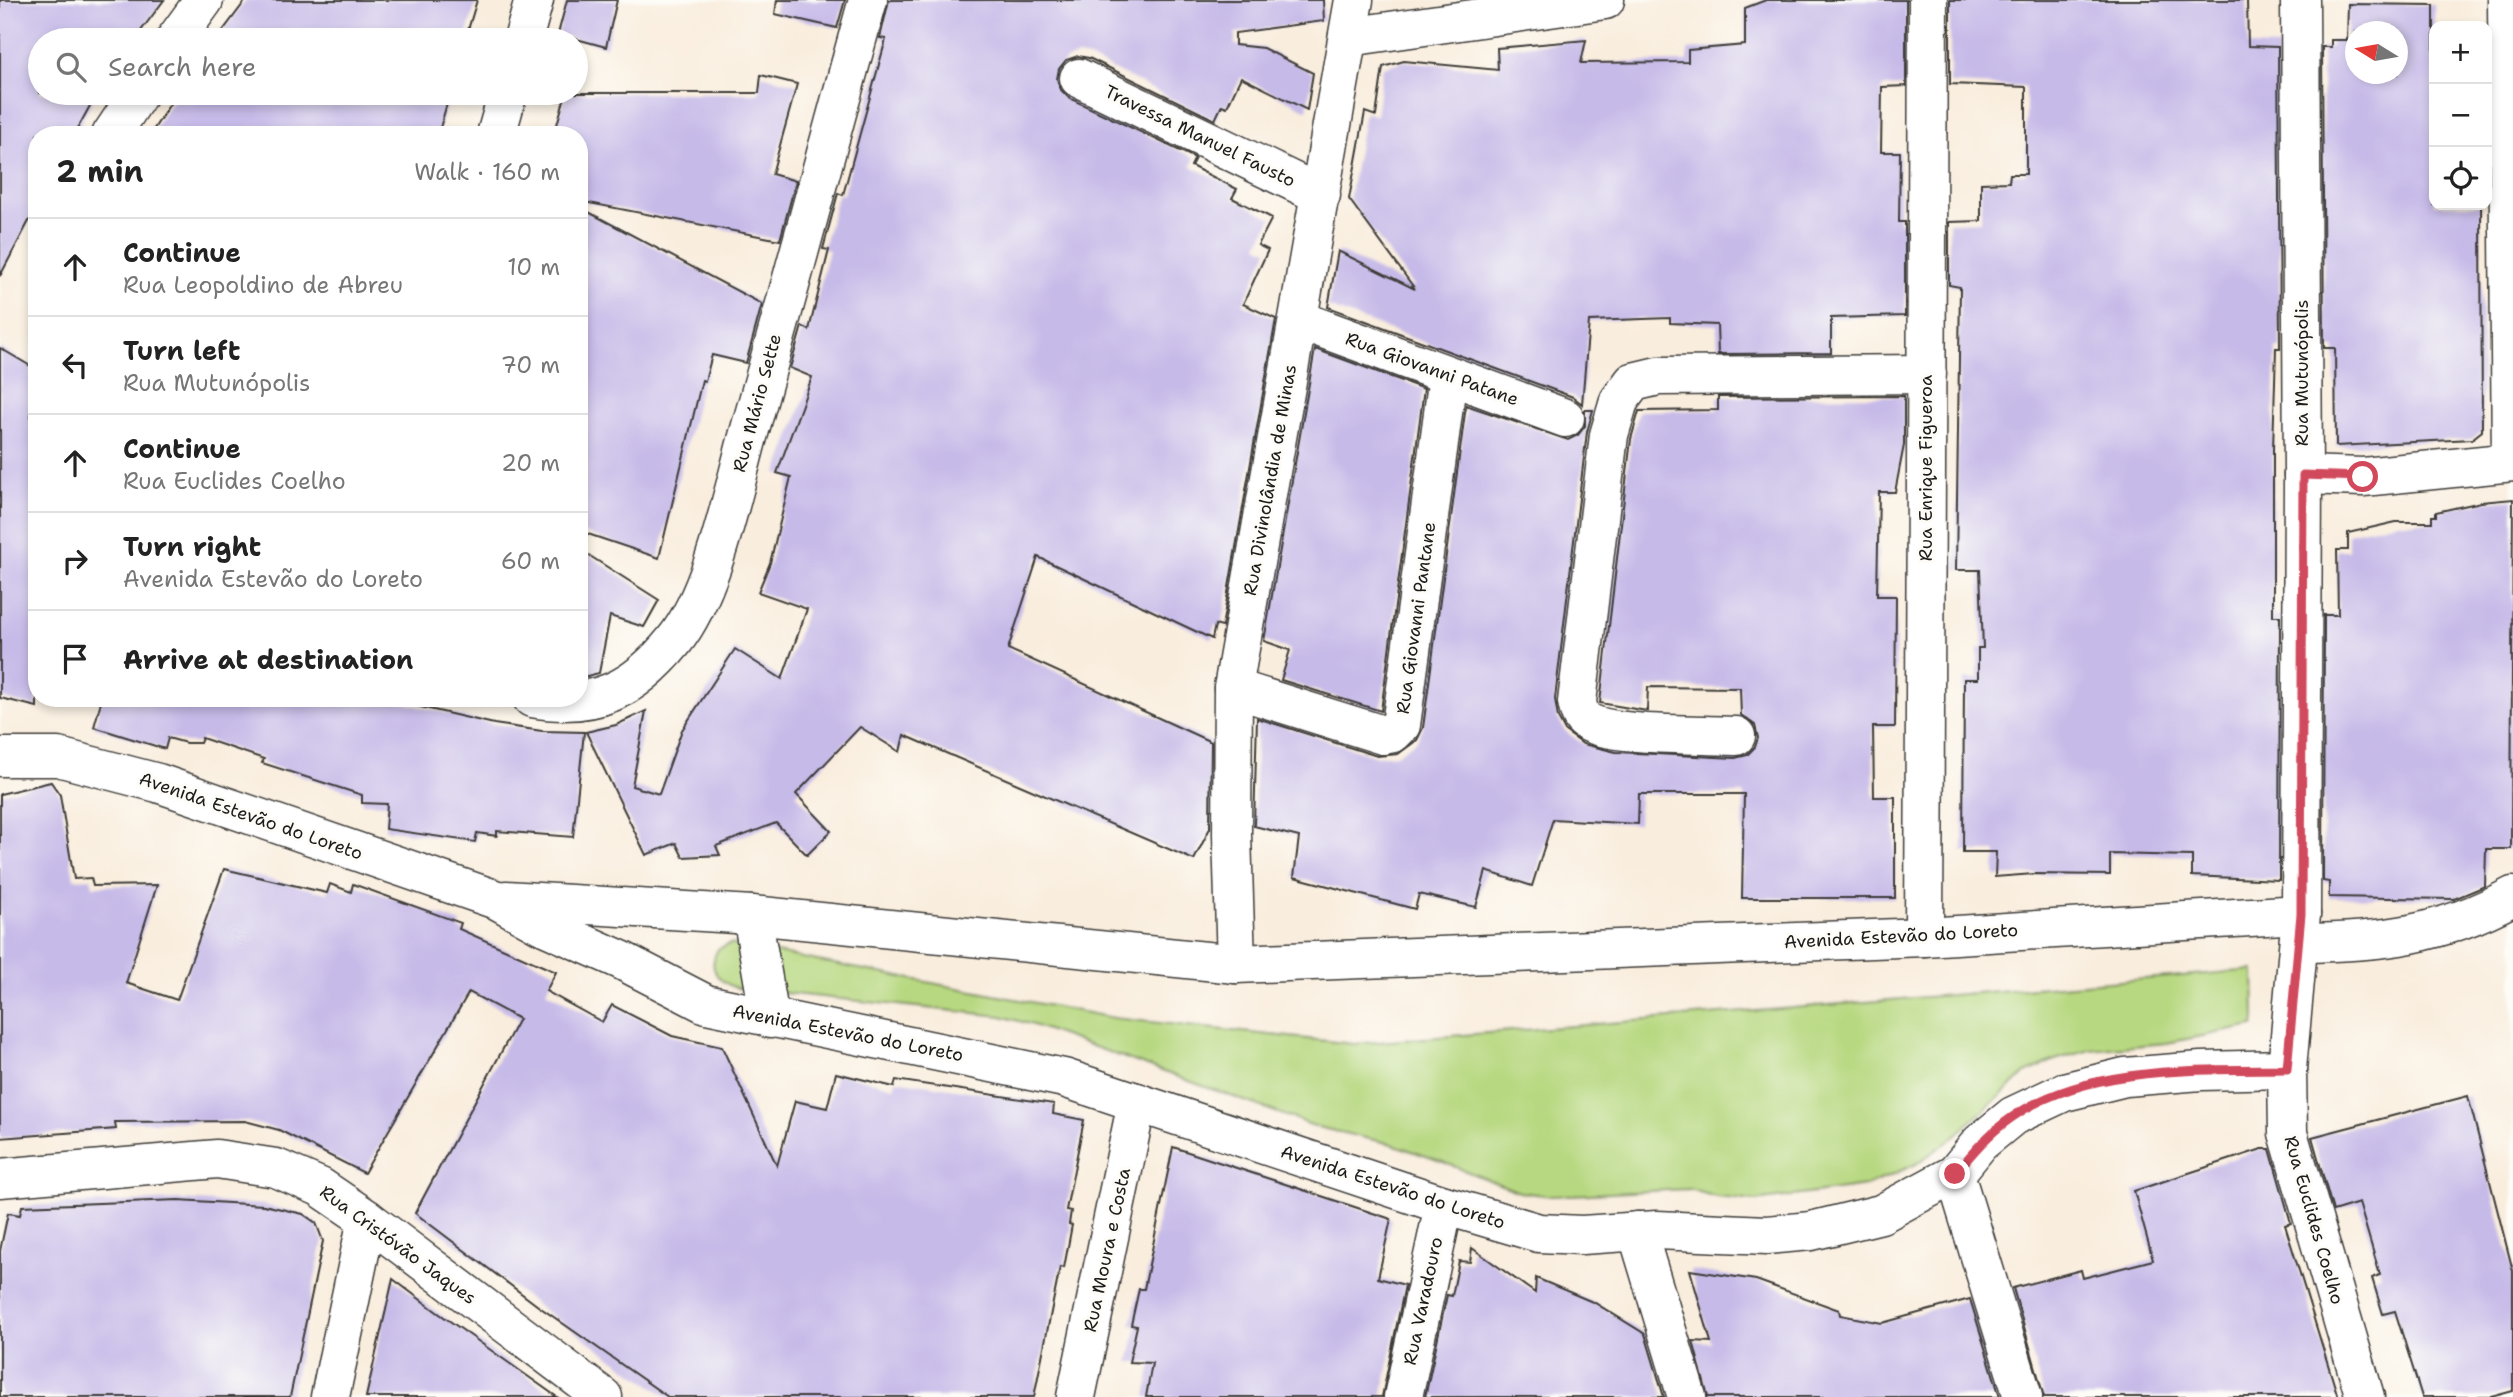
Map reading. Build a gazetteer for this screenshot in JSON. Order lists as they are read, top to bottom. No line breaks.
{"streets":{"street":["Travessa Manuel Fausto","Rua Giovanni Patane","Rua Mutunópolis","Rua Mário Sette","Rua Enrique Figueroa","Rua Divinolândia de Minas","Rua Giovanni Pantane","Avenida Estevão do Loreto","Rua Euclides Coelho","Rua Cristóvão Jaques","Rua Moura e Costa","Rua Varadouro"]},"crossings":[["Travessa Manuel Fausto","Rua Divinolândia de Minas"],["Rua Giovanni Patane","Rua Divinolândia de Minas"],["Rua Giovanni Patane","Rua Giovanni Pantane"],["Rua Mutunópolis","Avenida Estevão do Loreto"],["Rua Mutunópolis","Rua Euclides Coelho"],["Rua Enrique Figueroa","Avenida Estevão do Loreto"],["Rua Divinolândia de Minas","Rua Giovanni Pantane"],["Rua Divinolândia de Minas","Avenida Estevão do Loreto"],["Avenida Estevão do Loreto","Rua Euclides Coelho"],["Avenida Estevão do Loreto","Rua Moura e Costa"],["Avenida Estevão do Loreto","Rua Varadouro"]],"north":"left","page":{"map_buttons":["+","−"],"search":"Search here","heading":["2 min","Walk · 160 m"],"list":[["Continue","Rua Leopoldino de Abreu","10 m"],["Turn left","Rua Mutunópolis","70 m"],["Continue","Rua Euclides Coelho","20 m"],["Turn right","Avenida Estevão do Loreto","60 m"],"Arrive at destination"]}}
